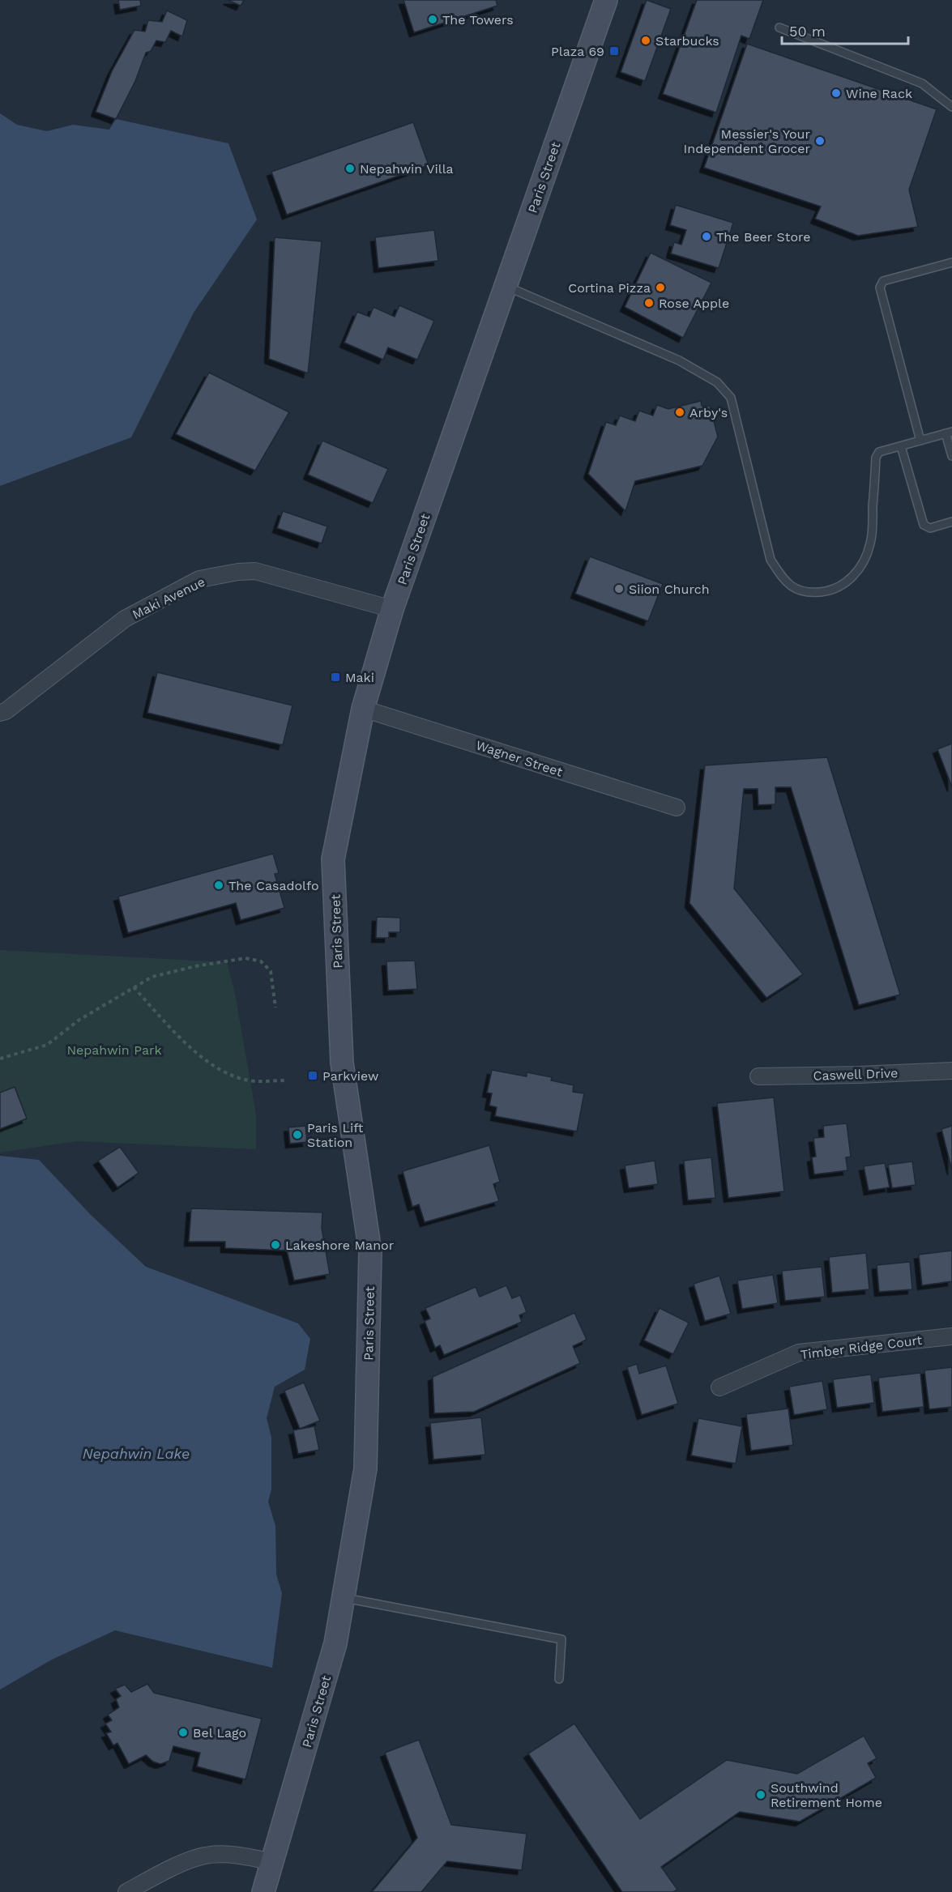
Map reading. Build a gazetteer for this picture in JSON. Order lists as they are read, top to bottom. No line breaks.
{"streets":{"main road":["Paris Street"],"street":["Maki Avenue","Wagner Street","Caswell Drive","Timber Ridge Court"]},"crossings":[["Paris Street","Maki Avenue"],["Paris Street","Wagner Street"]],"water":["Nepahwin Lake"],"parks":["Nepahwin Park"],"places":{"other":["The Towers","Starbucks","Wine Rack","Messier's Your Independent Grocer","Nepahwin Villa","The Beer Store","Cortina Pizza","Rose Apple","Arby's","Siion Church","The Casadolfo","Paris Lift Station","Lakeshore Manor","Bel Lago","Southwind Retirement Home"],"transit":["Plaza 69","Maki","Parkview"]},"scale_bar":"50 m"}
